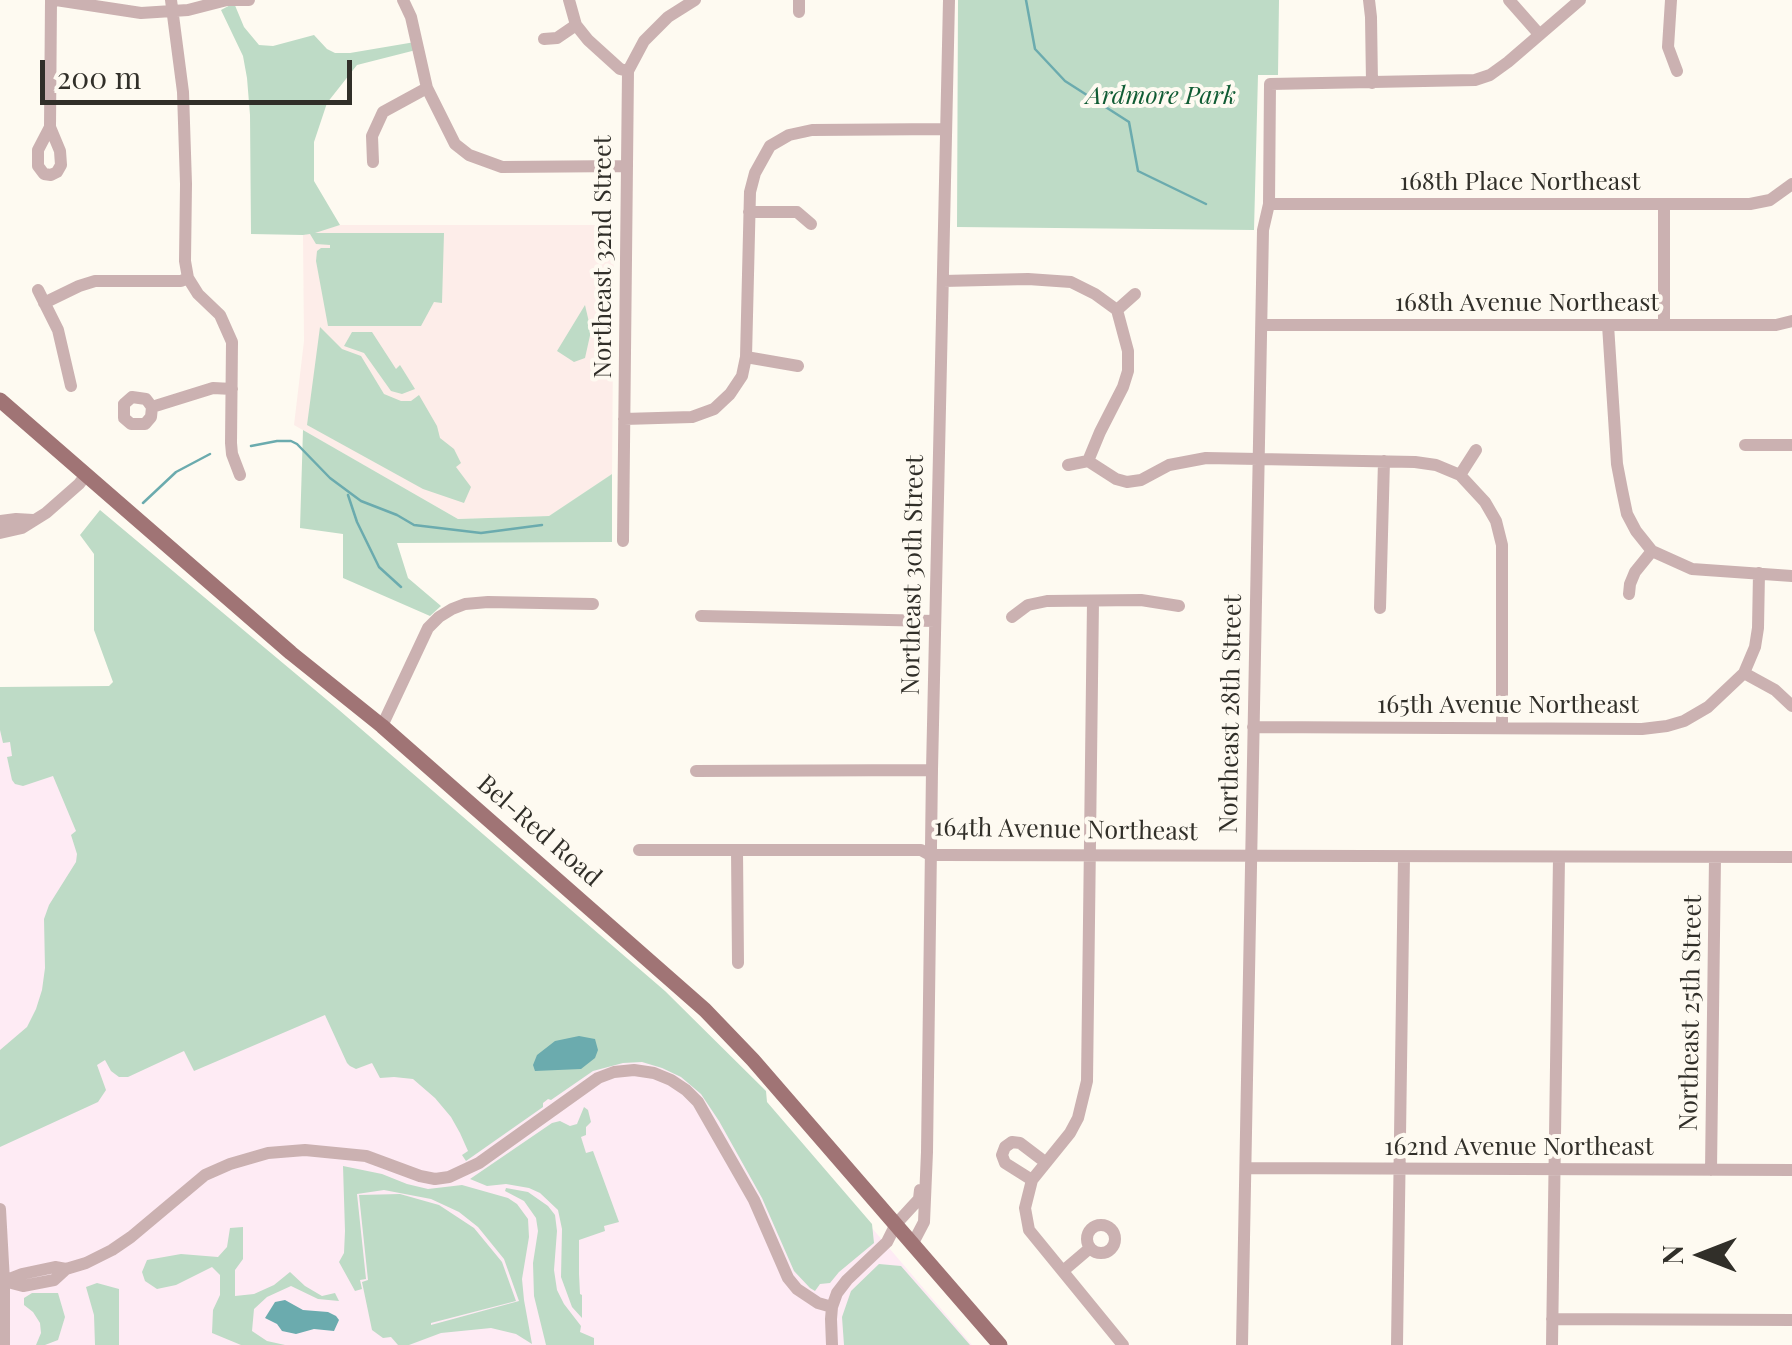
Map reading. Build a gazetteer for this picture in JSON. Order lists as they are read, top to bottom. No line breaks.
{"streets":{"main road":["Bel-Red Road"],"street":["168th Place Northeast","Northeast 32nd Street","168th Avenue Northeast","Northeast 30th Street","165th Avenue Northeast","Northeast 28th Street","164th Avenue Northeast","Northeast 25th Street","162nd Avenue Northeast"]},"crossings":[["168th Place Northeast","Northeast 28th Street"],["168th Avenue Northeast","Northeast 28th Street"],["Northeast 30th Street","164th Avenue Northeast"],["Northeast 30th Street","Bel-Red Road"],["165th Avenue Northeast","Northeast 28th Street"],["Northeast 28th Street","164th Avenue Northeast"],["Northeast 28th Street","162nd Avenue Northeast"],["164th Avenue Northeast","Northeast 25th Street"],["Northeast 25th Street","162nd Avenue Northeast"]],"parks":["Ardmore Park"],"scale_bar":"200 m","north":"left"}
